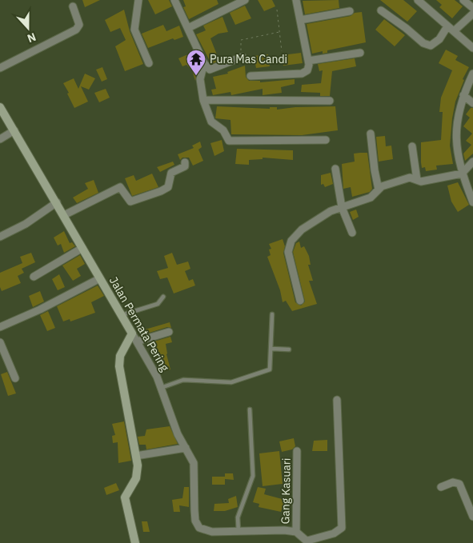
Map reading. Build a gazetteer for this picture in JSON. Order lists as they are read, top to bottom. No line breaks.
{"streets":{"street":["Jalan Permata Pering","Gang Kasuari"]},"crossings":[["Jalan Permata Pering","Gang Kasuari"]],"places":{"temple":["Pura Mas Candi"]},"north":"bottom"}
